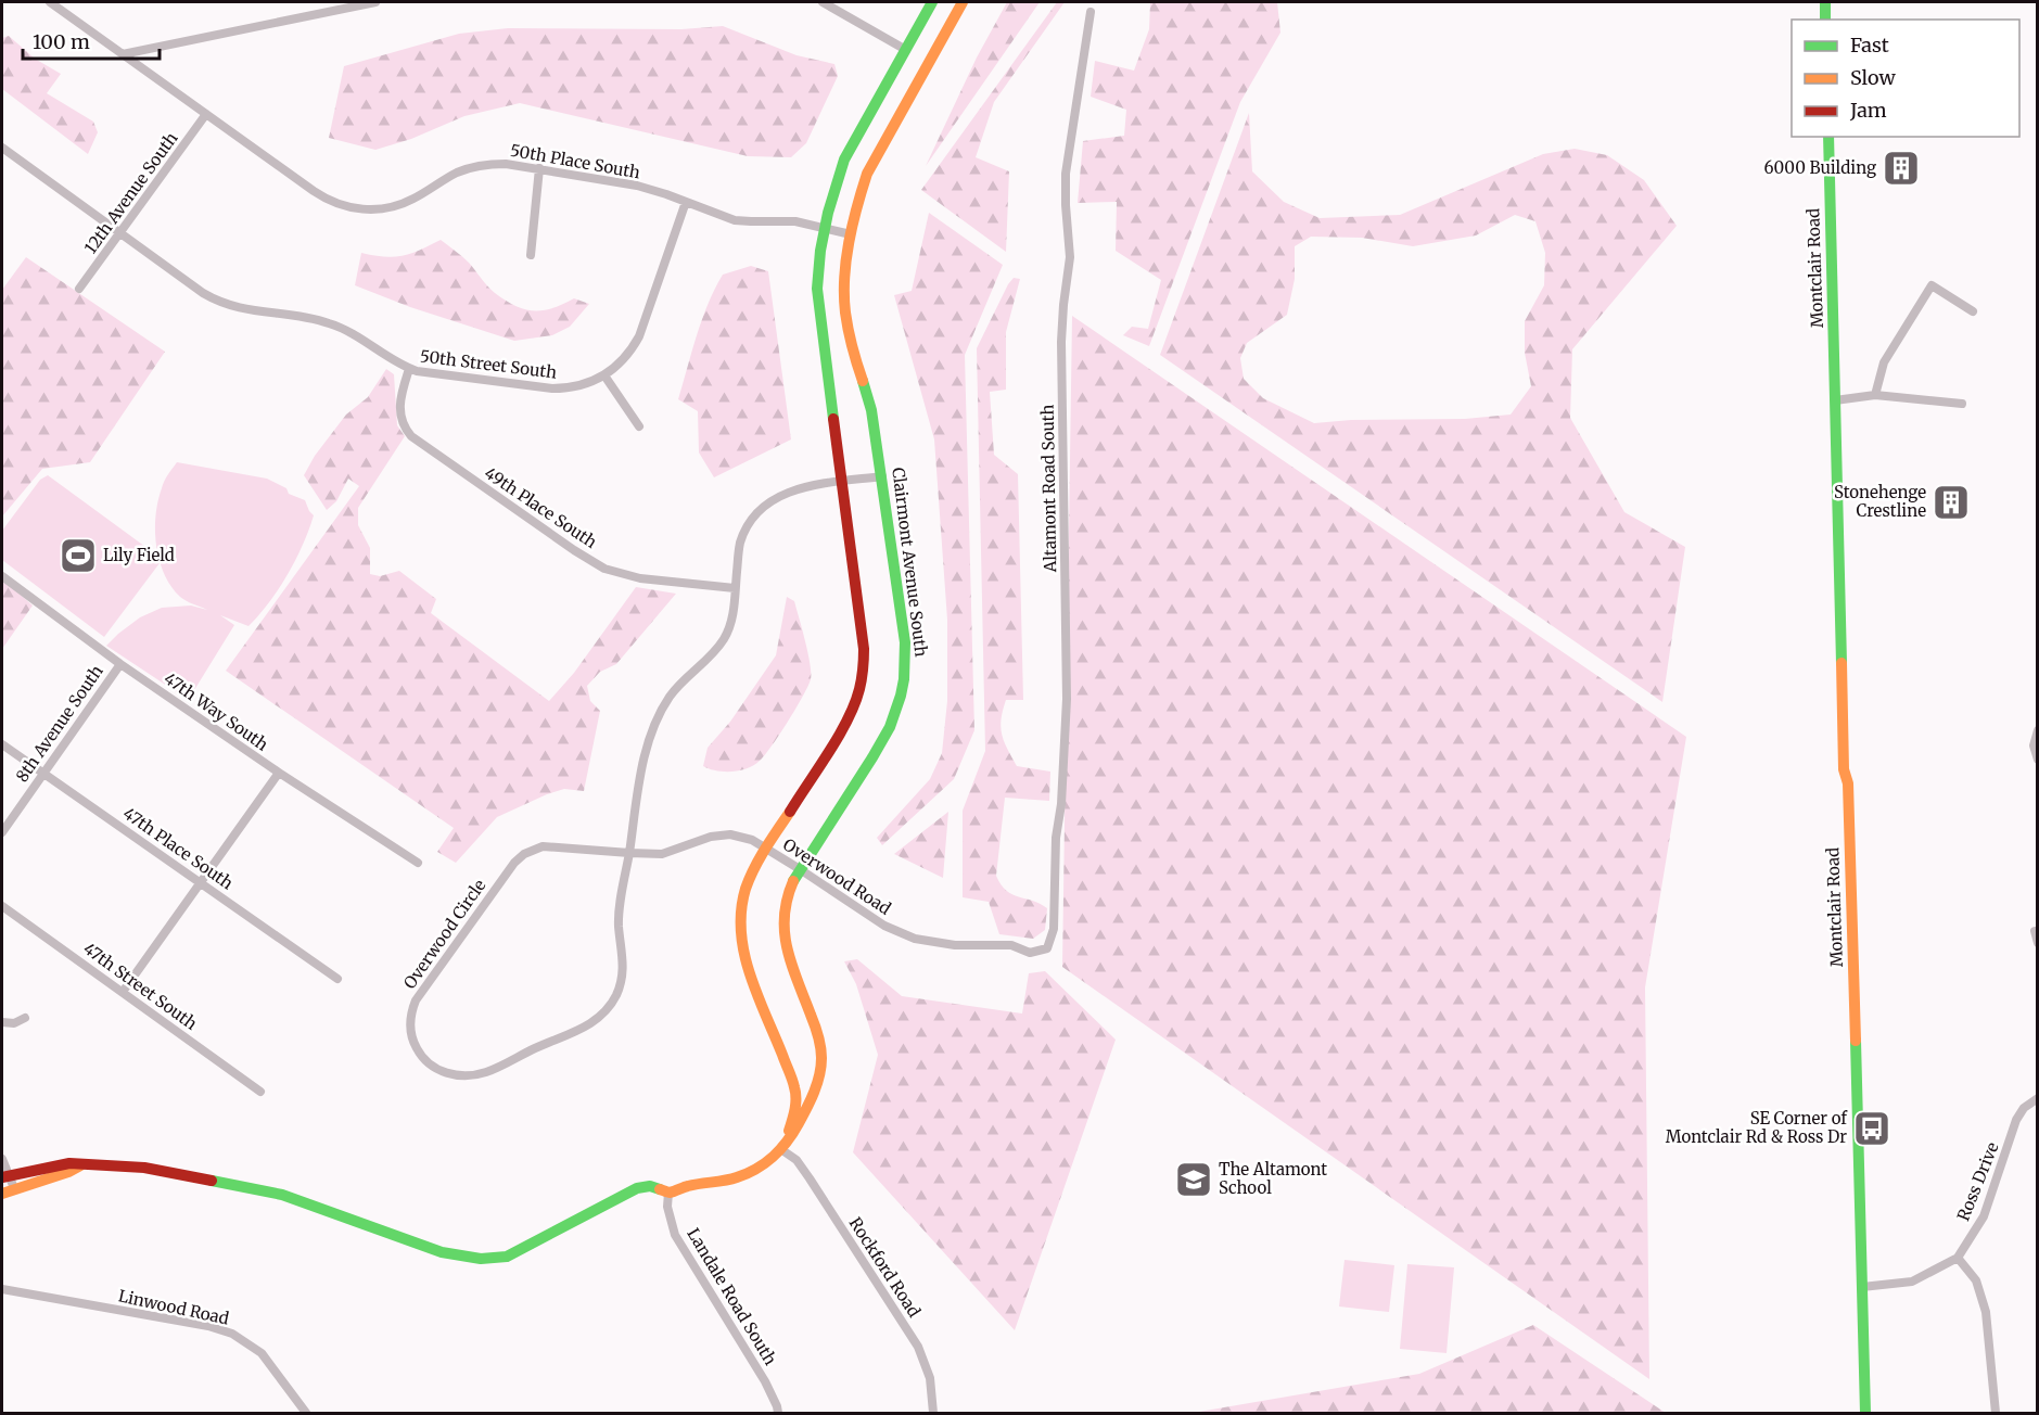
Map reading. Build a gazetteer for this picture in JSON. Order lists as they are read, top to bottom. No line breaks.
{"streets":{"street":["50th Place South","12th Avenue South","Montclair Road","50th Street South","Altamont Road South","49th Place South","Clairmont Avenue South","47th Way South","8th Avenue South","47th Place South","Overwood Road","Overwood Circle","47th Street South","Ross Drive","Rockford Road","Landale Road South","Linwood Road"]},"crossings":[["50th Place South","12th Avenue South"],["50th Place South","50th Street South"],["50th Place South","Clairmont Avenue South"],["12th Avenue South","50th Street South"],["50th Street South","49th Place South"],["Altamont Road South","Overwood Road"],["Clairmont Avenue South","Overwood Road"],["Clairmont Avenue South","Rockford Road"],["Clairmont Avenue South","Landale Road South"],["47th Way South","8th Avenue South"],["8th Avenue South","47th Place South"],["Overwood Road","Overwood Circle"]],"places":{"building":["6000 Building","Stonehenge Crestline"],"sports":["Lily Field"],"bus stop":["SE Corner of Montclair Rd & Ross Dr"],"school or university":["The Altamont School"]},"legend":["Fast","Slow","Jam"],"scale_bar":"100 m"}
